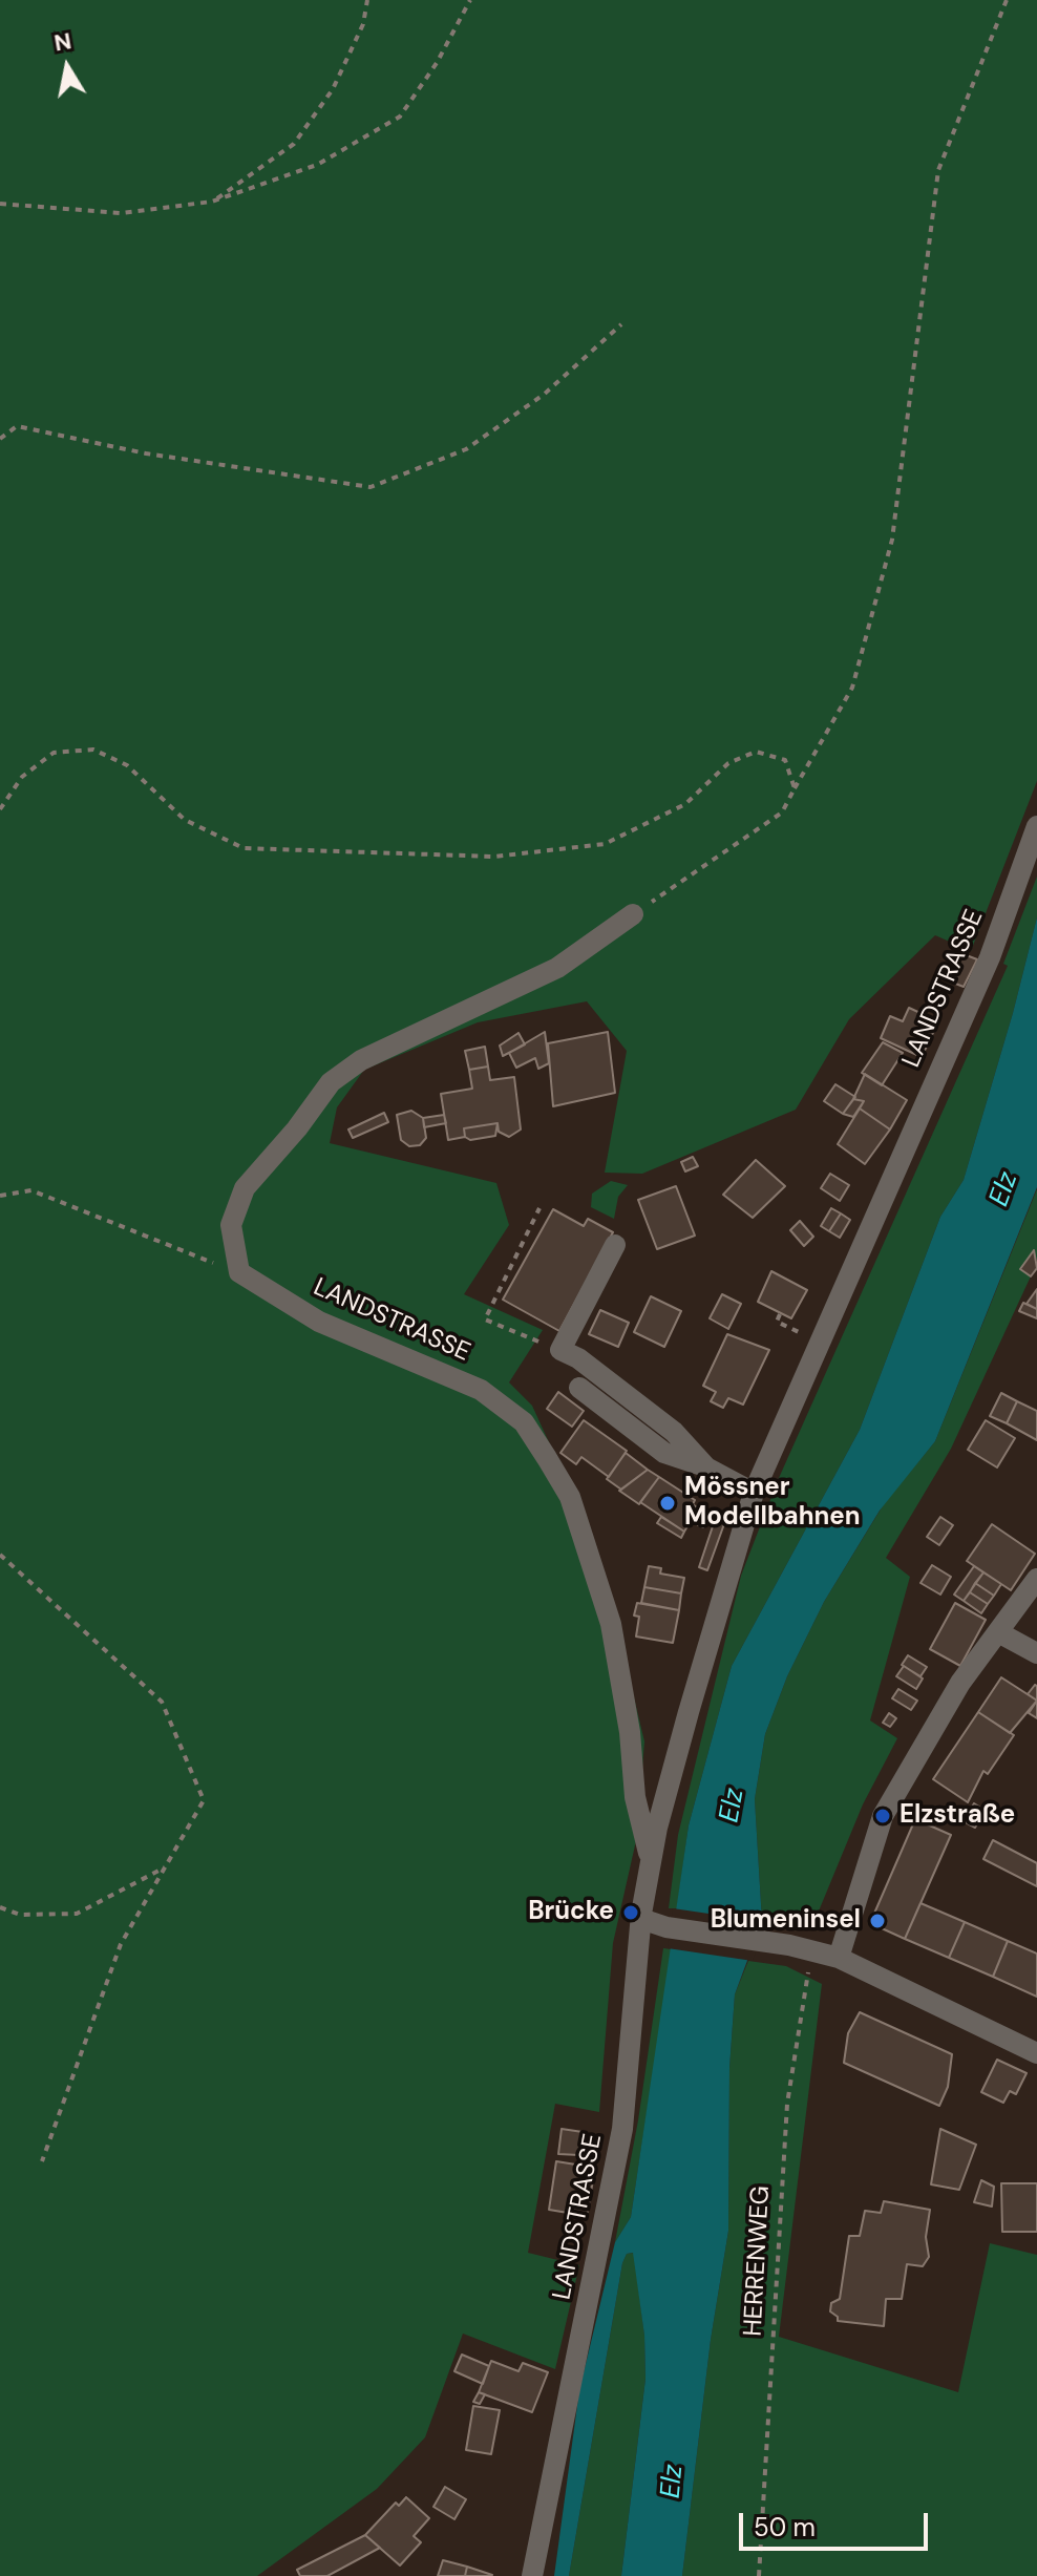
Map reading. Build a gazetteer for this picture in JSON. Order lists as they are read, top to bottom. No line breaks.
{"streets":{"street":["LANDSTRASSE"],"path":["HERRENWEG"]},"water":["Elz"],"places":["Mössner Modellbahnen","Elzstraße","Brücke","Blumeninsel"],"scale_bar":"50 m","north":"top"}
